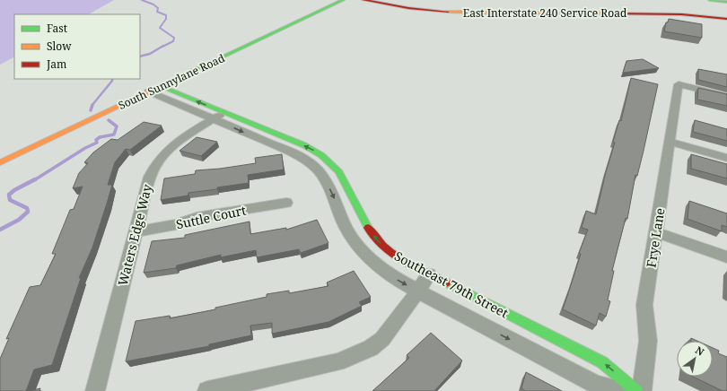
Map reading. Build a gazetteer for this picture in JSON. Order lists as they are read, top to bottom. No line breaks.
{"streets":{"main road":["East Interstate 240 Service Road","South Sunnylane Road","Southeast 79th Street"],"street":["Suttle Court","Waters Edge Way","Frye Lane"]},"crossings":[["South Sunnylane Road","Southeast 79th Street"],["Suttle Court","Waters Edge Way"],["Waters Edge Way","Southeast 79th Street"]],"legend":["Fast","Slow","Jam"],"north":"top right"}
